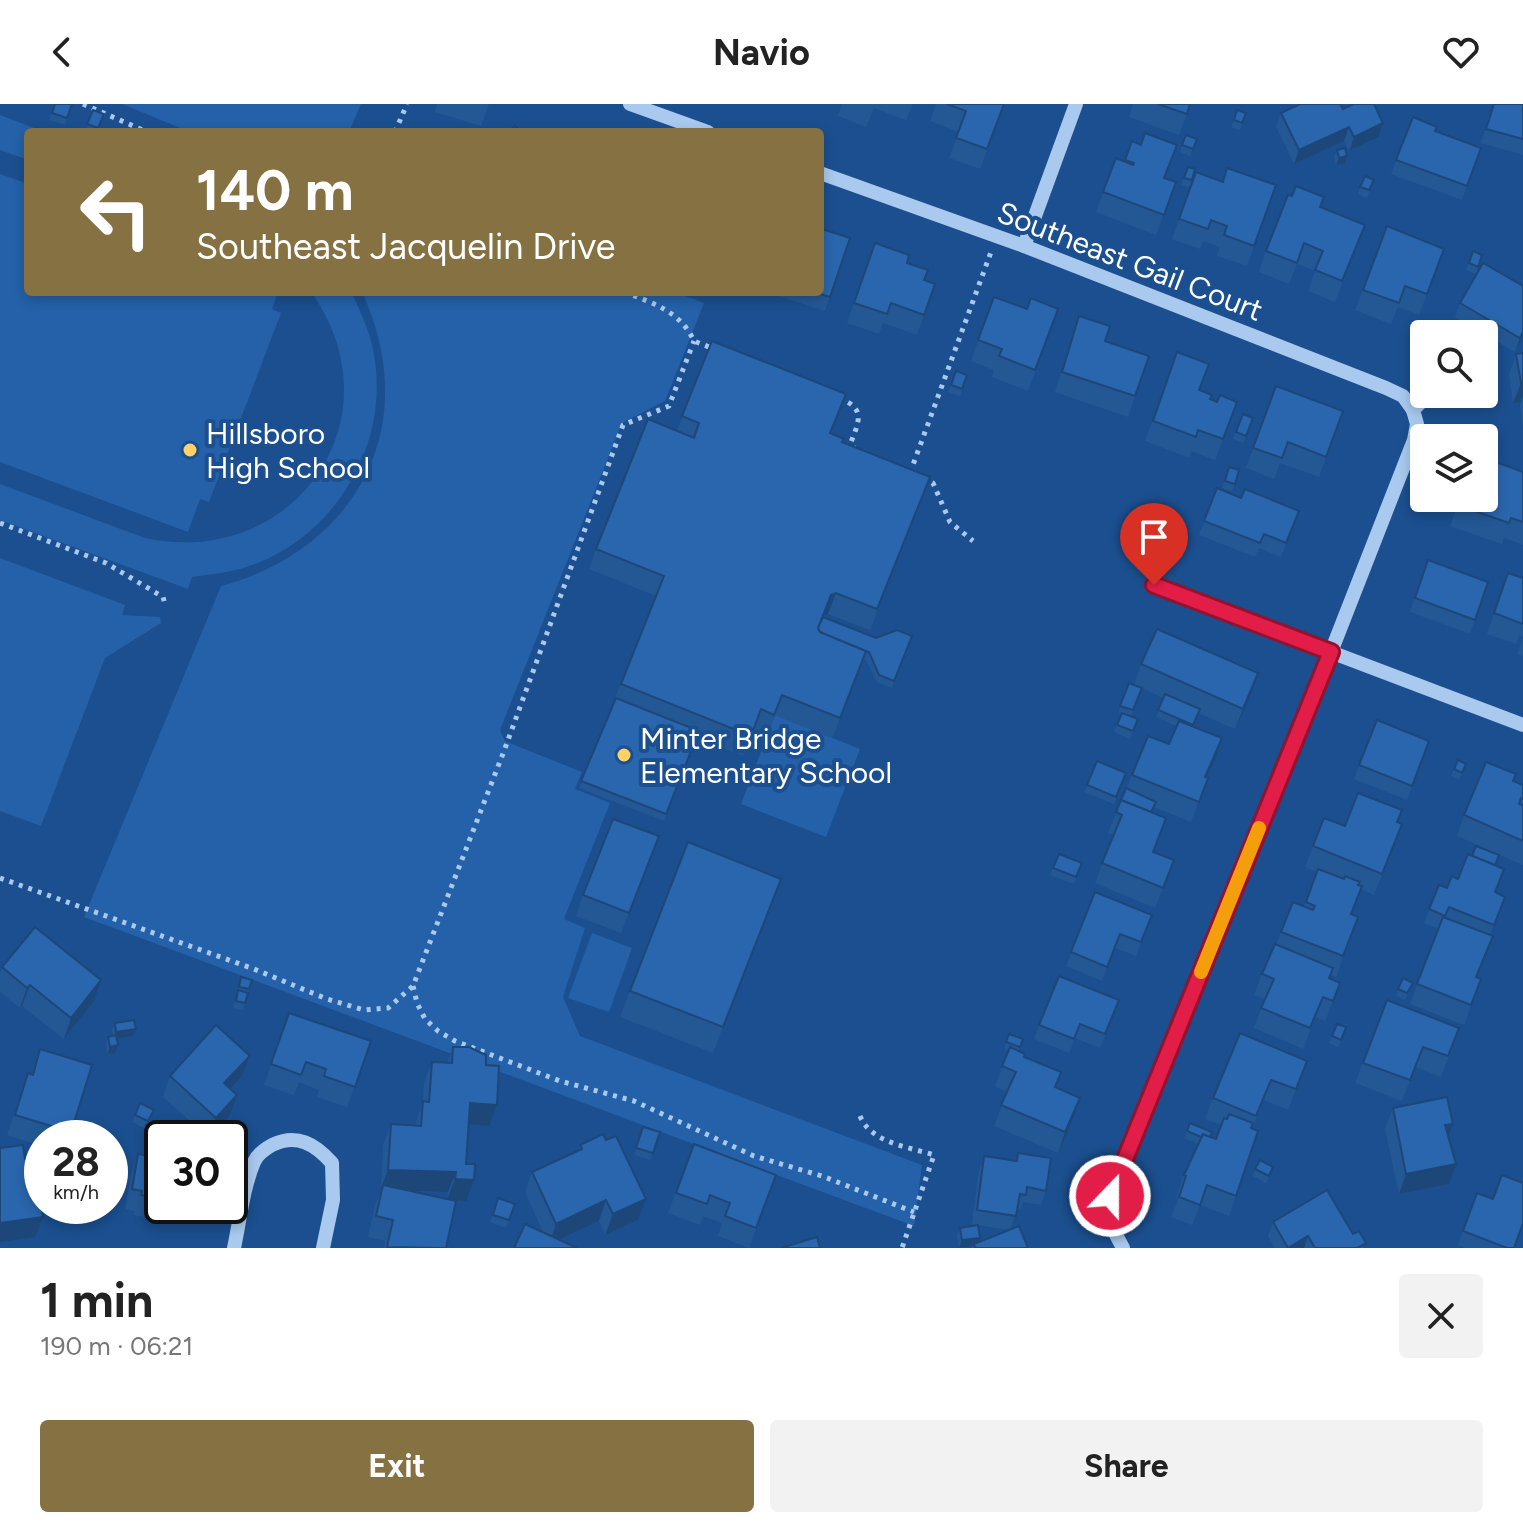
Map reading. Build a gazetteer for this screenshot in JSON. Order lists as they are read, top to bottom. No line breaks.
{"streets":{"street":["Southeast Gail Court"]},"places":["Hillsboro High School","Minter Bridge Elementary School"],"page":{"header":"Navio","turn":["140 m","Southeast Jacquelin Drive"],"speed":"28 km/h","limit":"30","heading":["1 min","190 m · 06:21"],"buttons":["Exit","Share"]}}
